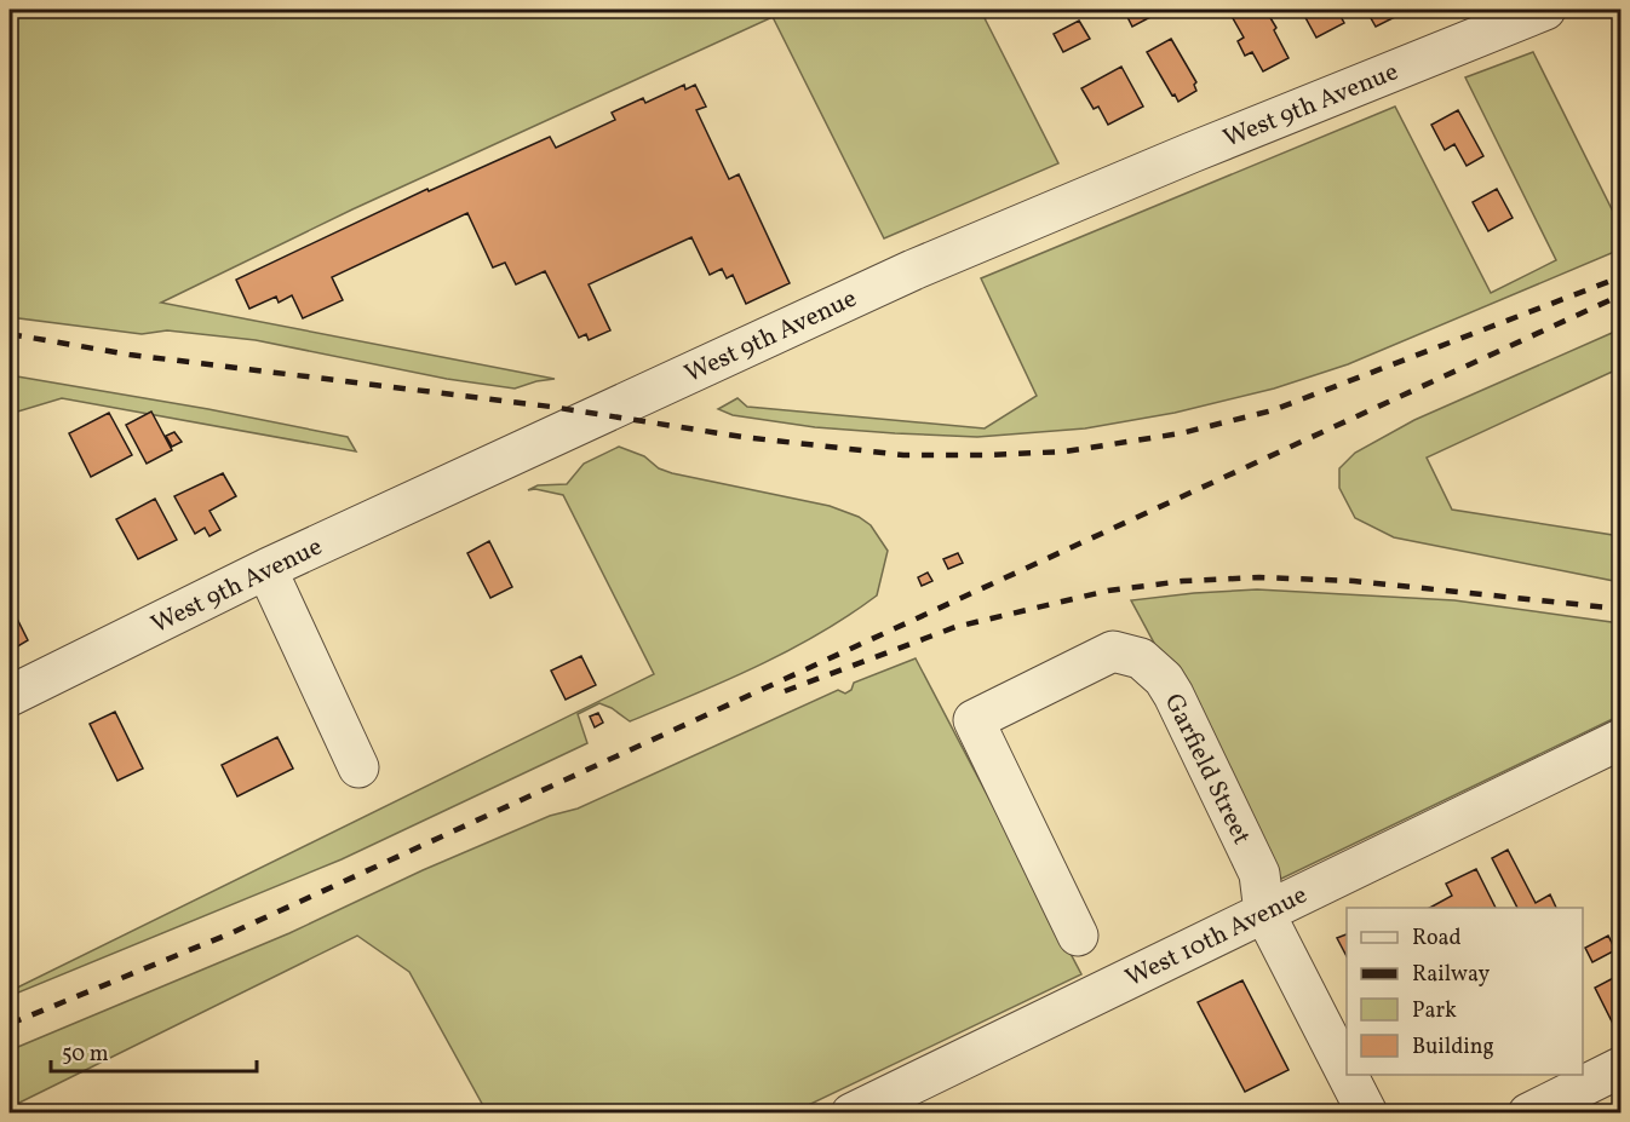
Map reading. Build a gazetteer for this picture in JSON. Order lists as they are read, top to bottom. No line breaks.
{"streets":{"street":["West 9th Avenue","Garfield Street","West 10th Avenue"]},"crossings":[["Garfield Street","West 10th Avenue"]],"legend":["Road","Railway","Park","Building"],"scale_bar":"50 m"}
